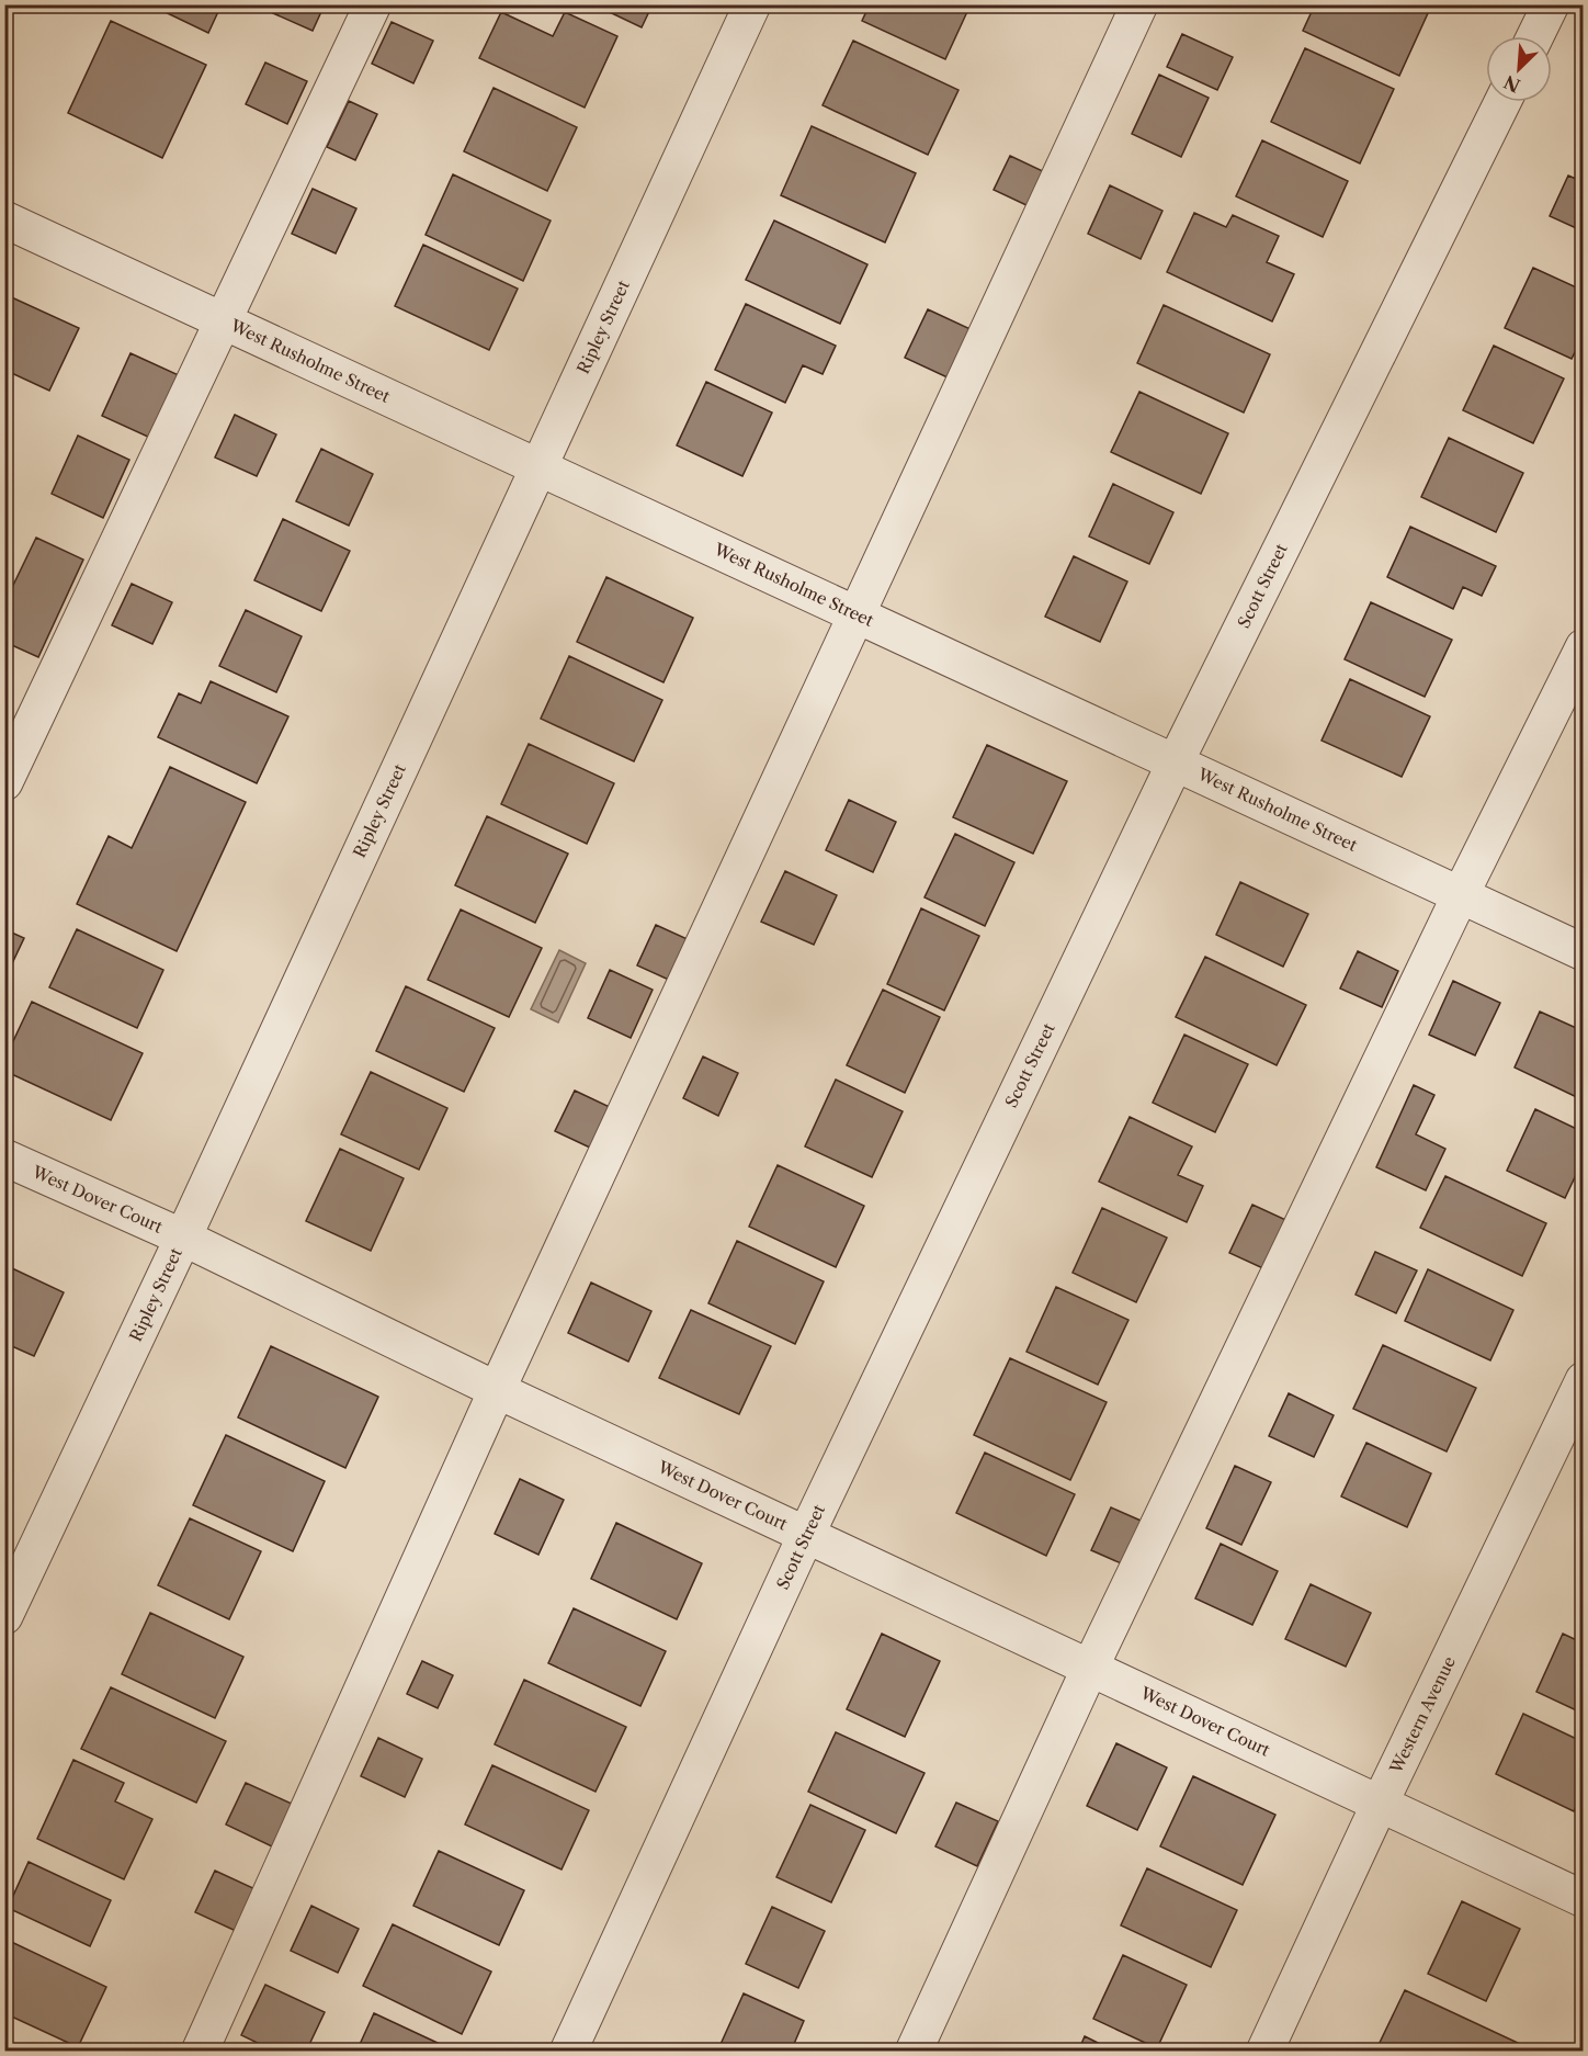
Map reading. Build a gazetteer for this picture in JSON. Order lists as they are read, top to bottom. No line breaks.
{"streets":{"street":["Ripley Street","West Rusholme Street","Scott Street","West Dover Court","Western Avenue"]},"crossings":[["Ripley Street","West Rusholme Street"],["Ripley Street","West Dover Court"],["West Rusholme Street","Scott Street"],["Scott Street","West Dover Court"],["West Dover Court","Western Avenue"]],"north":"bottom left"}
